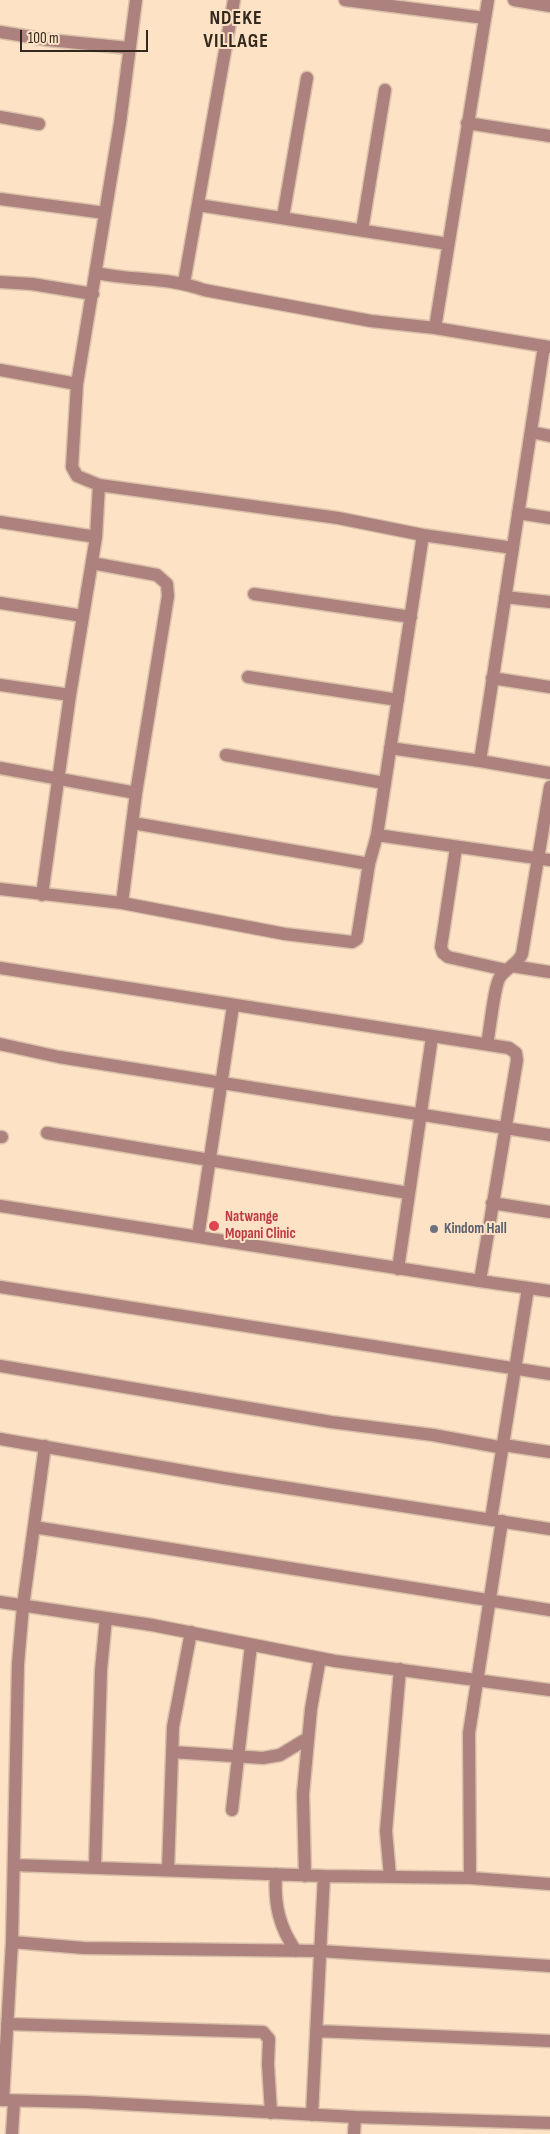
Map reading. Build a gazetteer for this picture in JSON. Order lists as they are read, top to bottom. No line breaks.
{"districts":["NDEKE VILLAGE"],"places":["Natwange Mopani Clinic","Kindom Hall"],"scale_bar":"100 m"}
